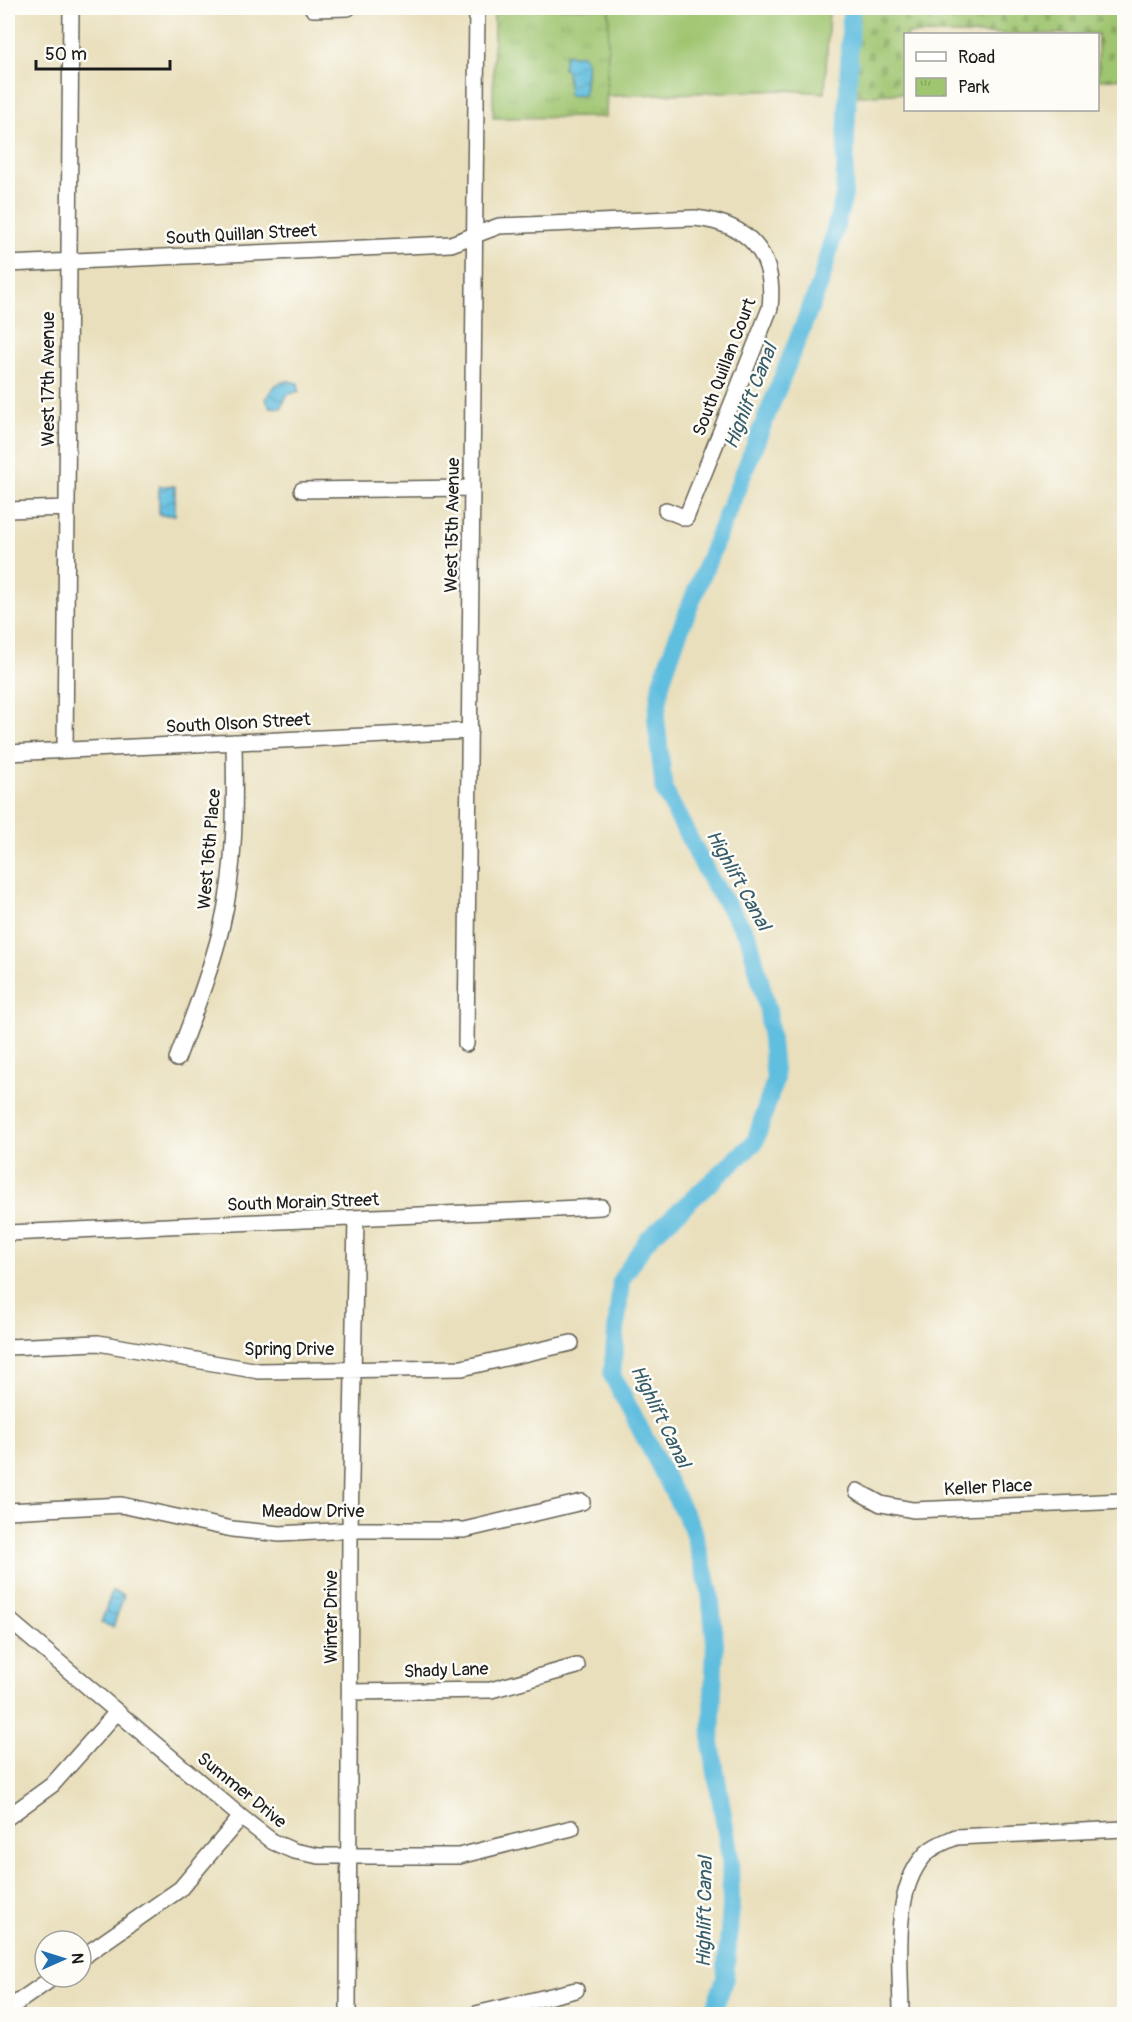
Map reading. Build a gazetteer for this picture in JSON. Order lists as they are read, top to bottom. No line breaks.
{"streets":{"street":["South Quillan Street","South Quillan Court","West 17th Avenue","West 15th Avenue","South Olson Street","West 16th Place","South Morain Street","Spring Drive","Keller Place","Meadow Drive","Winter Drive","Shady Lane","Summer Drive"]},"crossings":[["South Quillan Street","South Quillan Court"],["South Quillan Street","West 17th Avenue"],["South Quillan Street","West 15th Avenue"],["South Quillan Court","West 15th Avenue"],["West 17th Avenue","South Olson Street"],["West 15th Avenue","South Olson Street"],["South Olson Street","West 16th Place"],["South Morain Street","Winter Drive"],["Spring Drive","Winter Drive"],["Meadow Drive","Winter Drive"],["Winter Drive","Shady Lane"],["Winter Drive","Summer Drive"]],"water":["Highlift Canal"],"legend":["Road","Park"],"scale_bar":"50 m","north":"right"}
